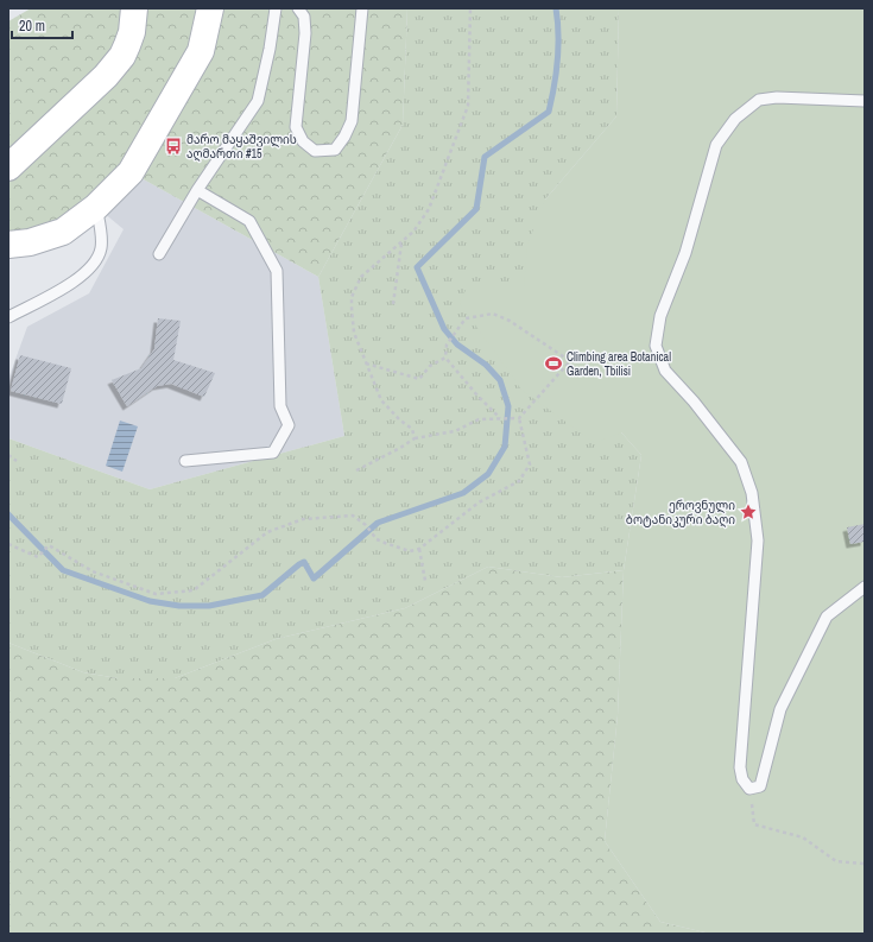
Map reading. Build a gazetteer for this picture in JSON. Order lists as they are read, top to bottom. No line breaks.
{"places":{"bus stop":["მარო მაყაშვილის აღმართი #15"],"sports":["Climbing area Botanical Garden, Tbilisi"],"place":["ეროვნული ბოტანიკური ბაღი"]},"scale_bar":"20 m"}
